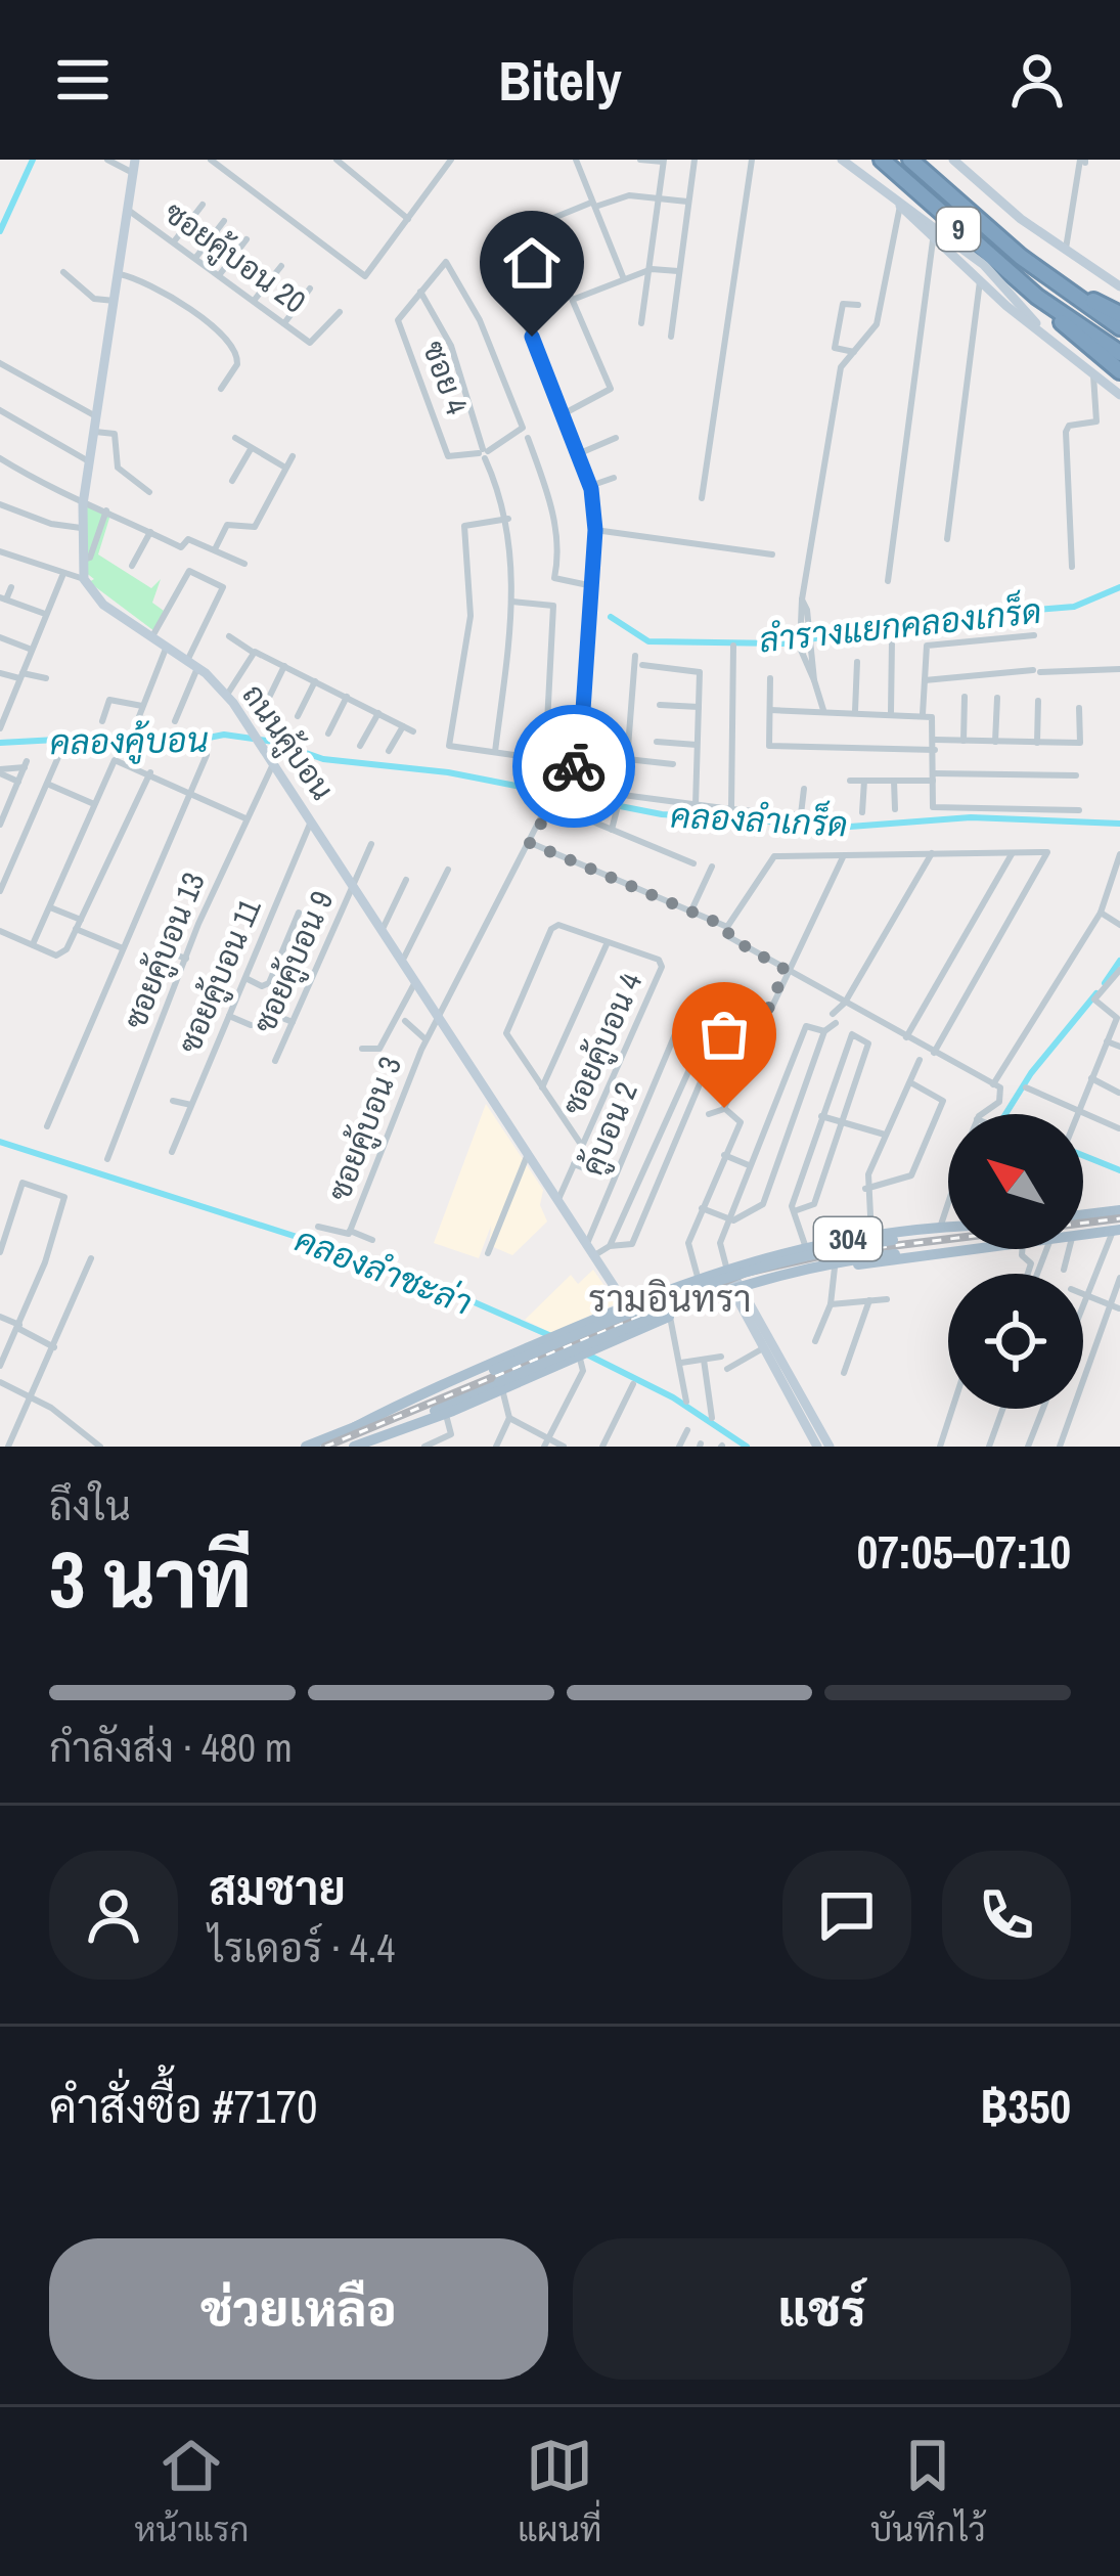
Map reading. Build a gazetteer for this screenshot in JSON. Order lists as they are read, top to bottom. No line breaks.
{"streets":{"highway":["9"],"main road":["ถนนคู้บอน","304"],"street":["ซอยคู้บอน 20","ซอย 4","ซอยคู้บอน 13","ซอยคู้บอน 9","ซอยคู้บอน 11","ซอยคู้บอน 4","ซอยคู้บอน 3","คู้บอน 2"]},"crossings":[["ถนนคู้บอน","ซอยคู้บอน 13"],["ถนนคู้บอน","ซอยคู้บอน 9"],["ถนนคู้บอน","ซอยคู้บอน 11"],["ถนนคู้บอน","ซอยคู้บอน 4"],["ถนนคู้บอน","ซอยคู้บอน 3"],["ถนนคู้บอน","คู้บอน 2"],["ถนนคู้บอน","304"]],"districts":["รามอินทรา"],"water":["ลำรางแยกคลองเกร็ด","คลองคู้บอน","คลองลำเกร็ด","คลองลำชะล่า"],"north":"top left","page":{"header":"Bitely","heading":["3 นาที","ถึงใน","07:05–07:10"],"panel":["สมชาย","ไรเดอร์ · 4.4","คำสั่งซื้อ #7170","฿350"],"bar":"กำลังส่ง · 480 m","buttons":["ช่วยเหลือ","แชร์"],"tabs":["หน้าแรก","แผนที่","บันทึกไว้"]}}
